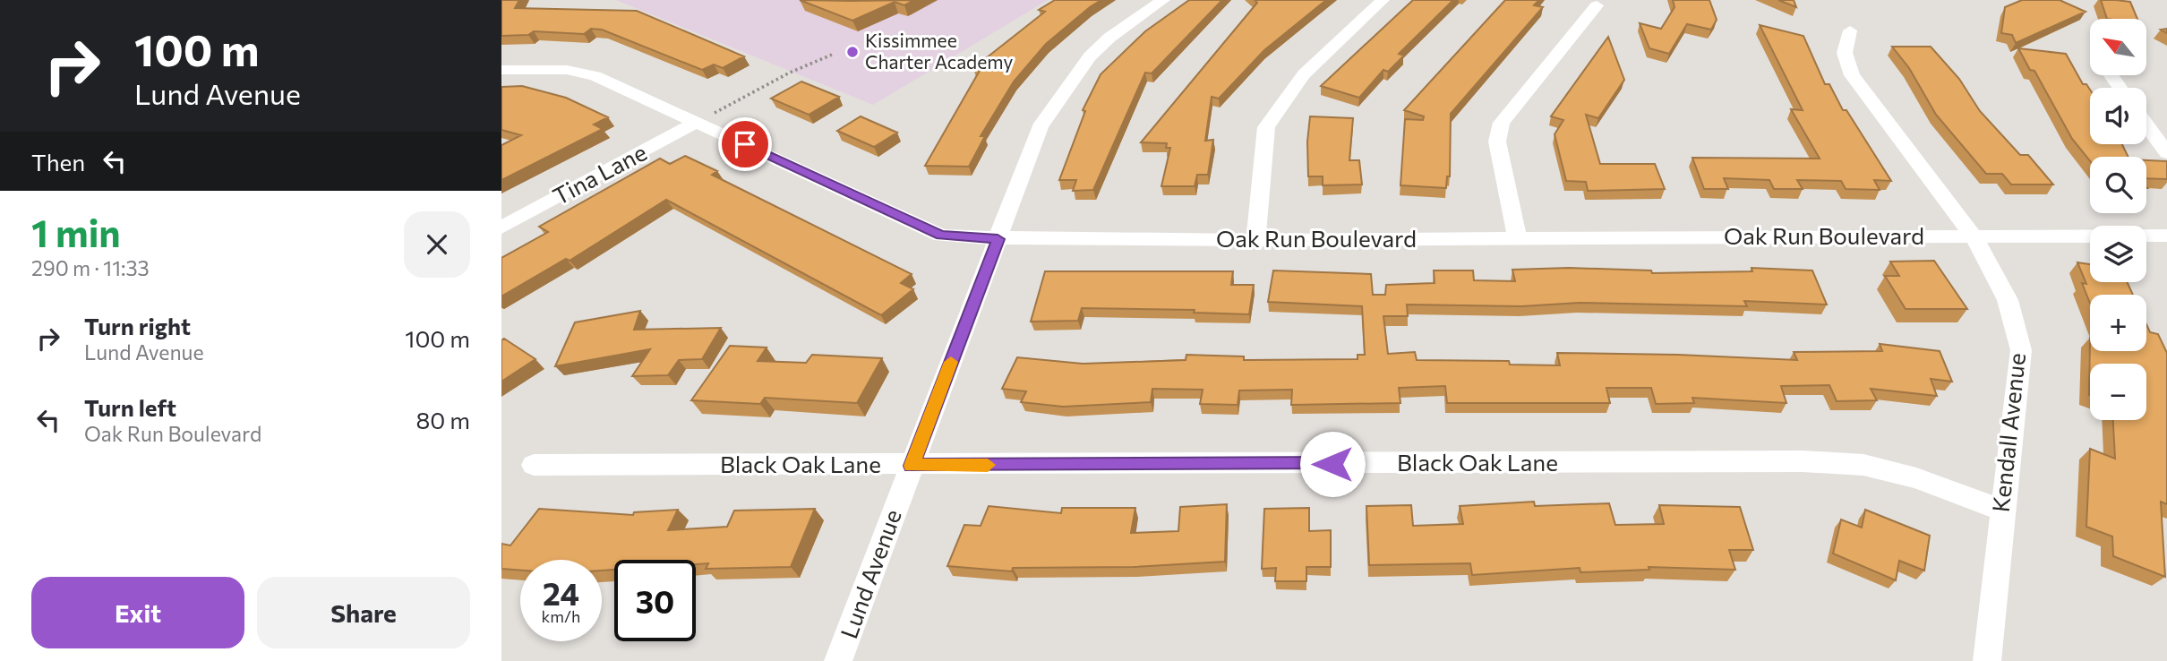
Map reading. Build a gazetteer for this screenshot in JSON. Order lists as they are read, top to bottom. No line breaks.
{"streets":{"street":["Tina Lane","Oak Run Boulevard","Kendall Avenue","Black Oak Lane","Lund Avenue"]},"crossings":[["Tina Lane","Oak Run Boulevard"],["Oak Run Boulevard","Kendall Avenue"],["Oak Run Boulevard","Lund Avenue"],["Kendall Avenue","Black Oak Lane"],["Black Oak Lane","Lund Avenue"]],"places":["Kissimmee Charter Academy"],"north":"top left","page":{"turn":["100 m","Lund Avenue"],"map_buttons":["+","−"],"then":"Then","heading":["1 min","290 m · 11:33"],"list":[{"name":"Turn right","note":"Lund Avenue","value":"100 m"},{"name":"Turn left","note":"Oak Run Boulevard","value":"80 m"}],"speed":"24 km/h","limit":"30","buttons":["Exit","Share"]}}
